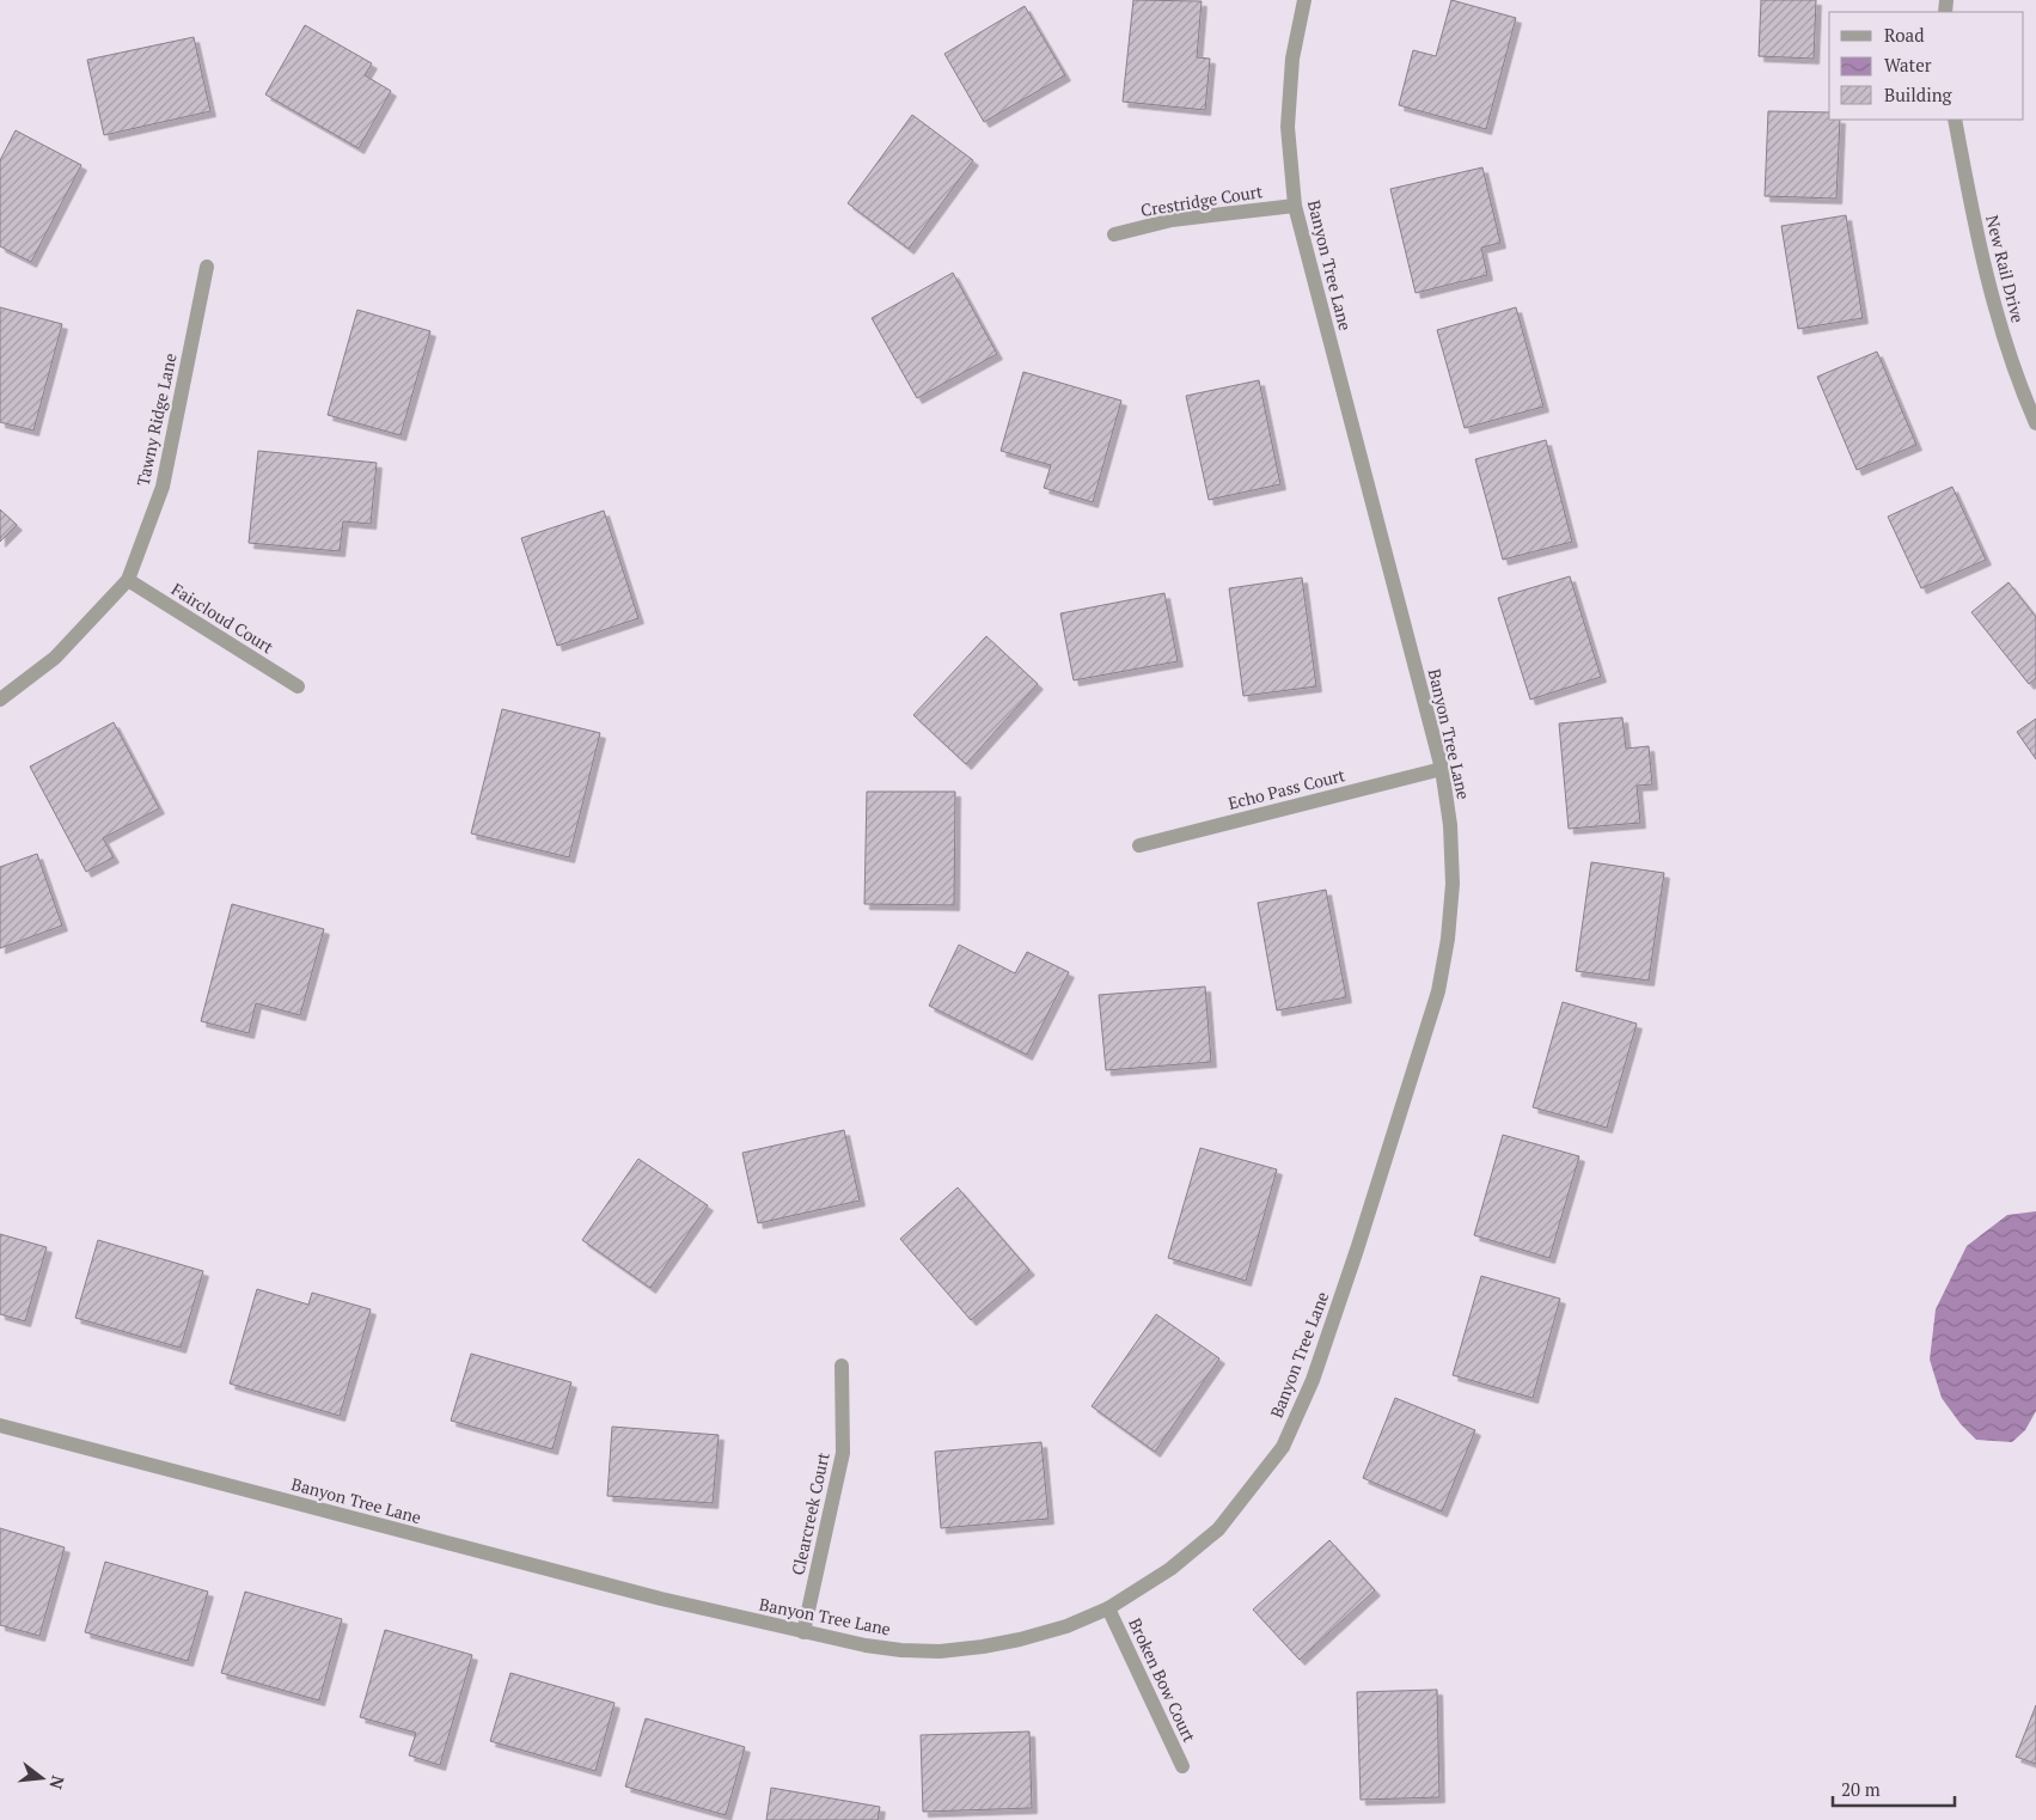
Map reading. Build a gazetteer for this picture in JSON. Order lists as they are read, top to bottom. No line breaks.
{"streets":{"street":["Crestridge Court","Banyon Tree Lane","New Rail Drive","Tawny Ridge Lane","Faircloud Court","Echo Pass Court","Clearcreek Court","Broken Bow Court"]},"crossings":[["Crestridge Court","Banyon Tree Lane"],["Banyon Tree Lane","Echo Pass Court"],["Banyon Tree Lane","Clearcreek Court"],["Banyon Tree Lane","Broken Bow Court"],["Tawny Ridge Lane","Faircloud Court"]],"legend":["Road","Water","Building"],"scale_bar":"20 m","north":"right"}
